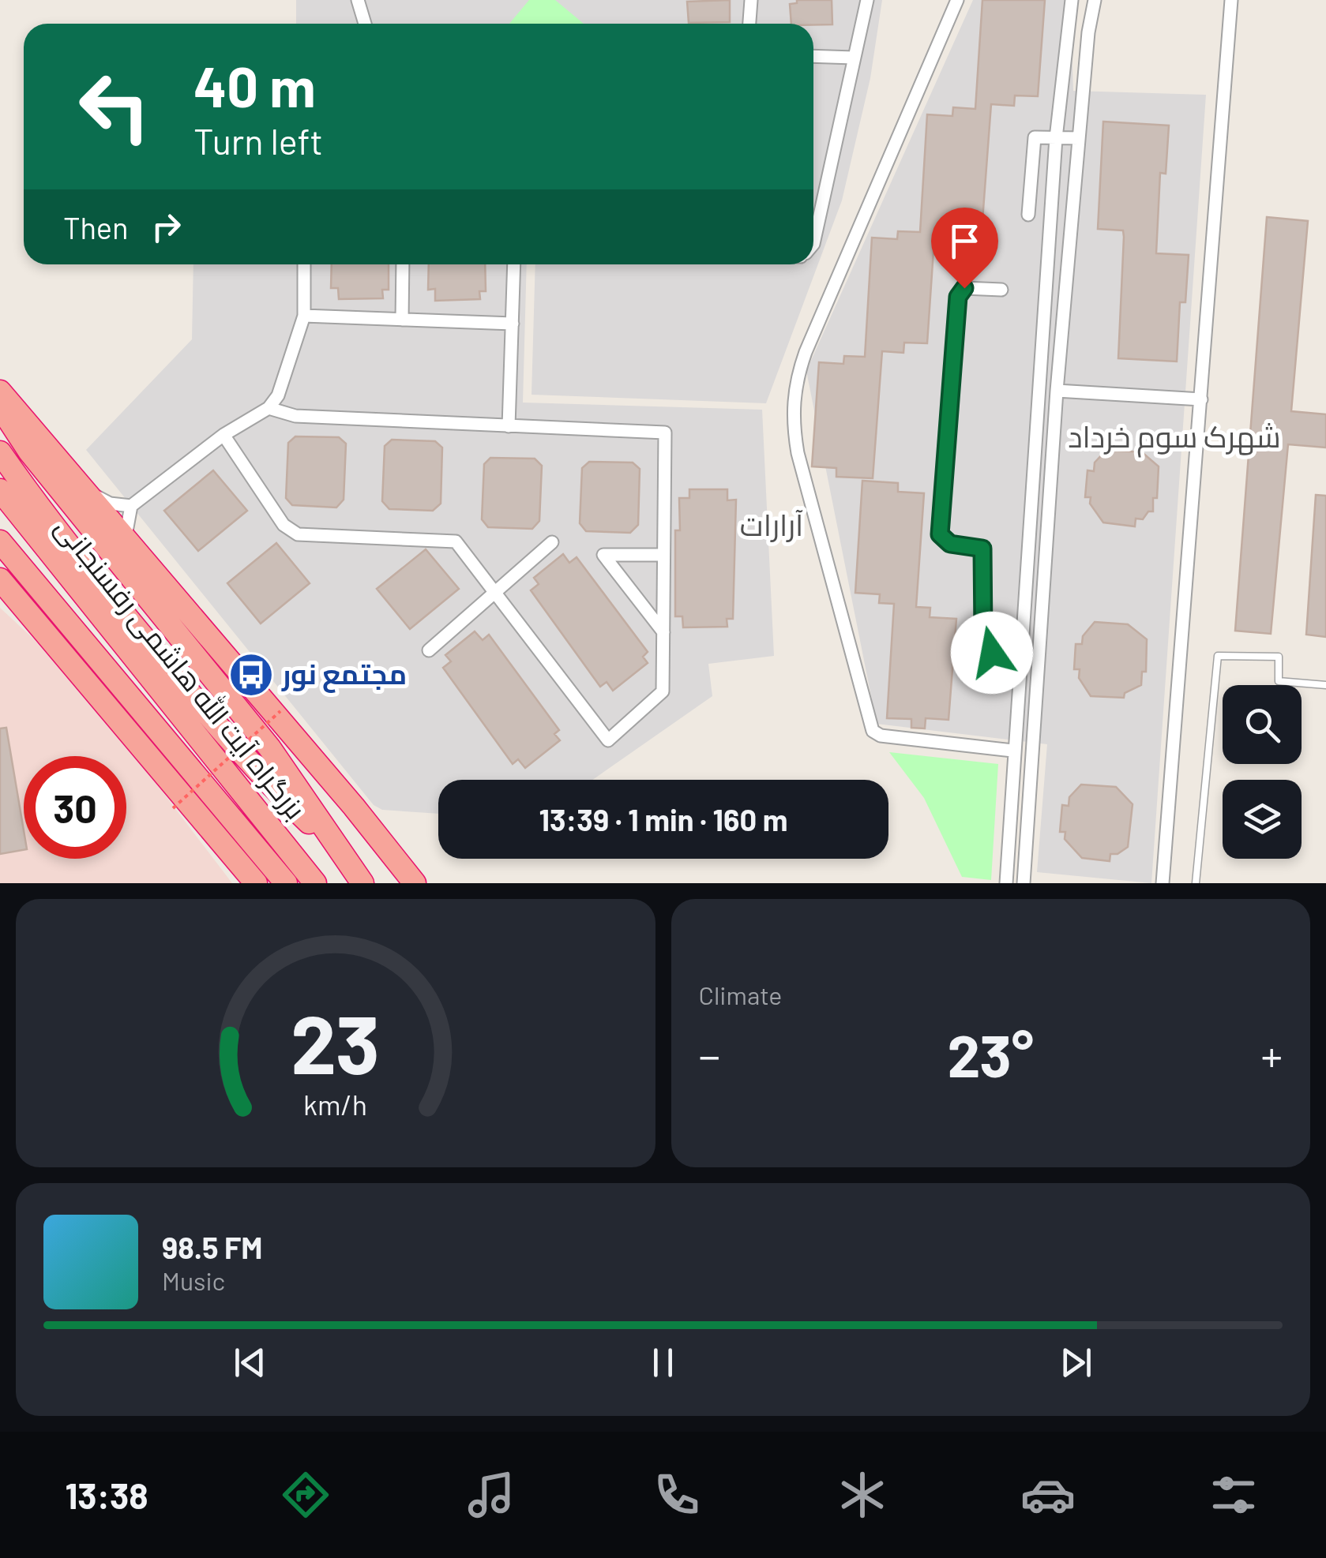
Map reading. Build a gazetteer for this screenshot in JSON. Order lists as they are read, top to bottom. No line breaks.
{"streets":{"highway":["بزرگراه آیت الله هاشمی رفسنجانی"]},"districts":["شهرک سوم خرداد","آرارات"],"places":{"bus stop":["مجتمع نور"]},"page":{"turn":["40 m","Turn left"],"then":"Then","limit":"30","trip":"13:39 · 1 min · 160 m","tile":"Climate","heat":["−","23°","+"],"song":["98.5 FM","Music"],"tabs":"13:38","gauge":["23","km/h"]}}
